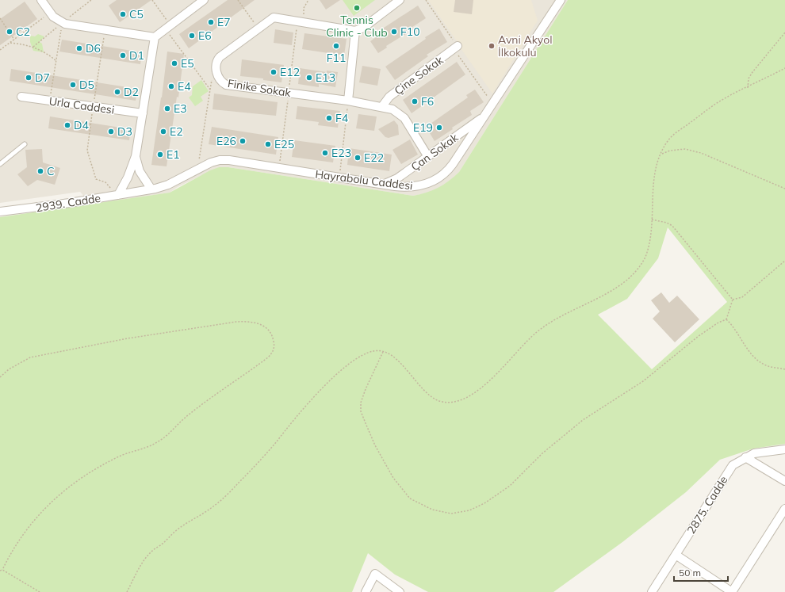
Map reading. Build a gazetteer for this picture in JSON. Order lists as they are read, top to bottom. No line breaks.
{"streets":{"street":["Çine Sokak","Finike Sokak","Urla Caddesi","Çan Sokak","Hayrabolu Caddesi","2939. Cadde","2875. Cadde"]},"crossings":[["Çine Sokak","Finike Sokak"],["Finike Sokak","Çan Sokak"],["Çan Sokak","Hayrabolu Caddesi"],["Hayrabolu Caddesi","2939. Cadde"]],"places":["Tennis Clinic - Club","C5","E7","C2","F10","E6","F11","Avni Akyol İlkokulu","D6","D1","E5","E12","D7","E13","D5","E4","D2","F6","E3","F4","D4","E19","D3","E2","E26","E25","E23","E1","E22","C"],"scale_bar":"50 m"}
